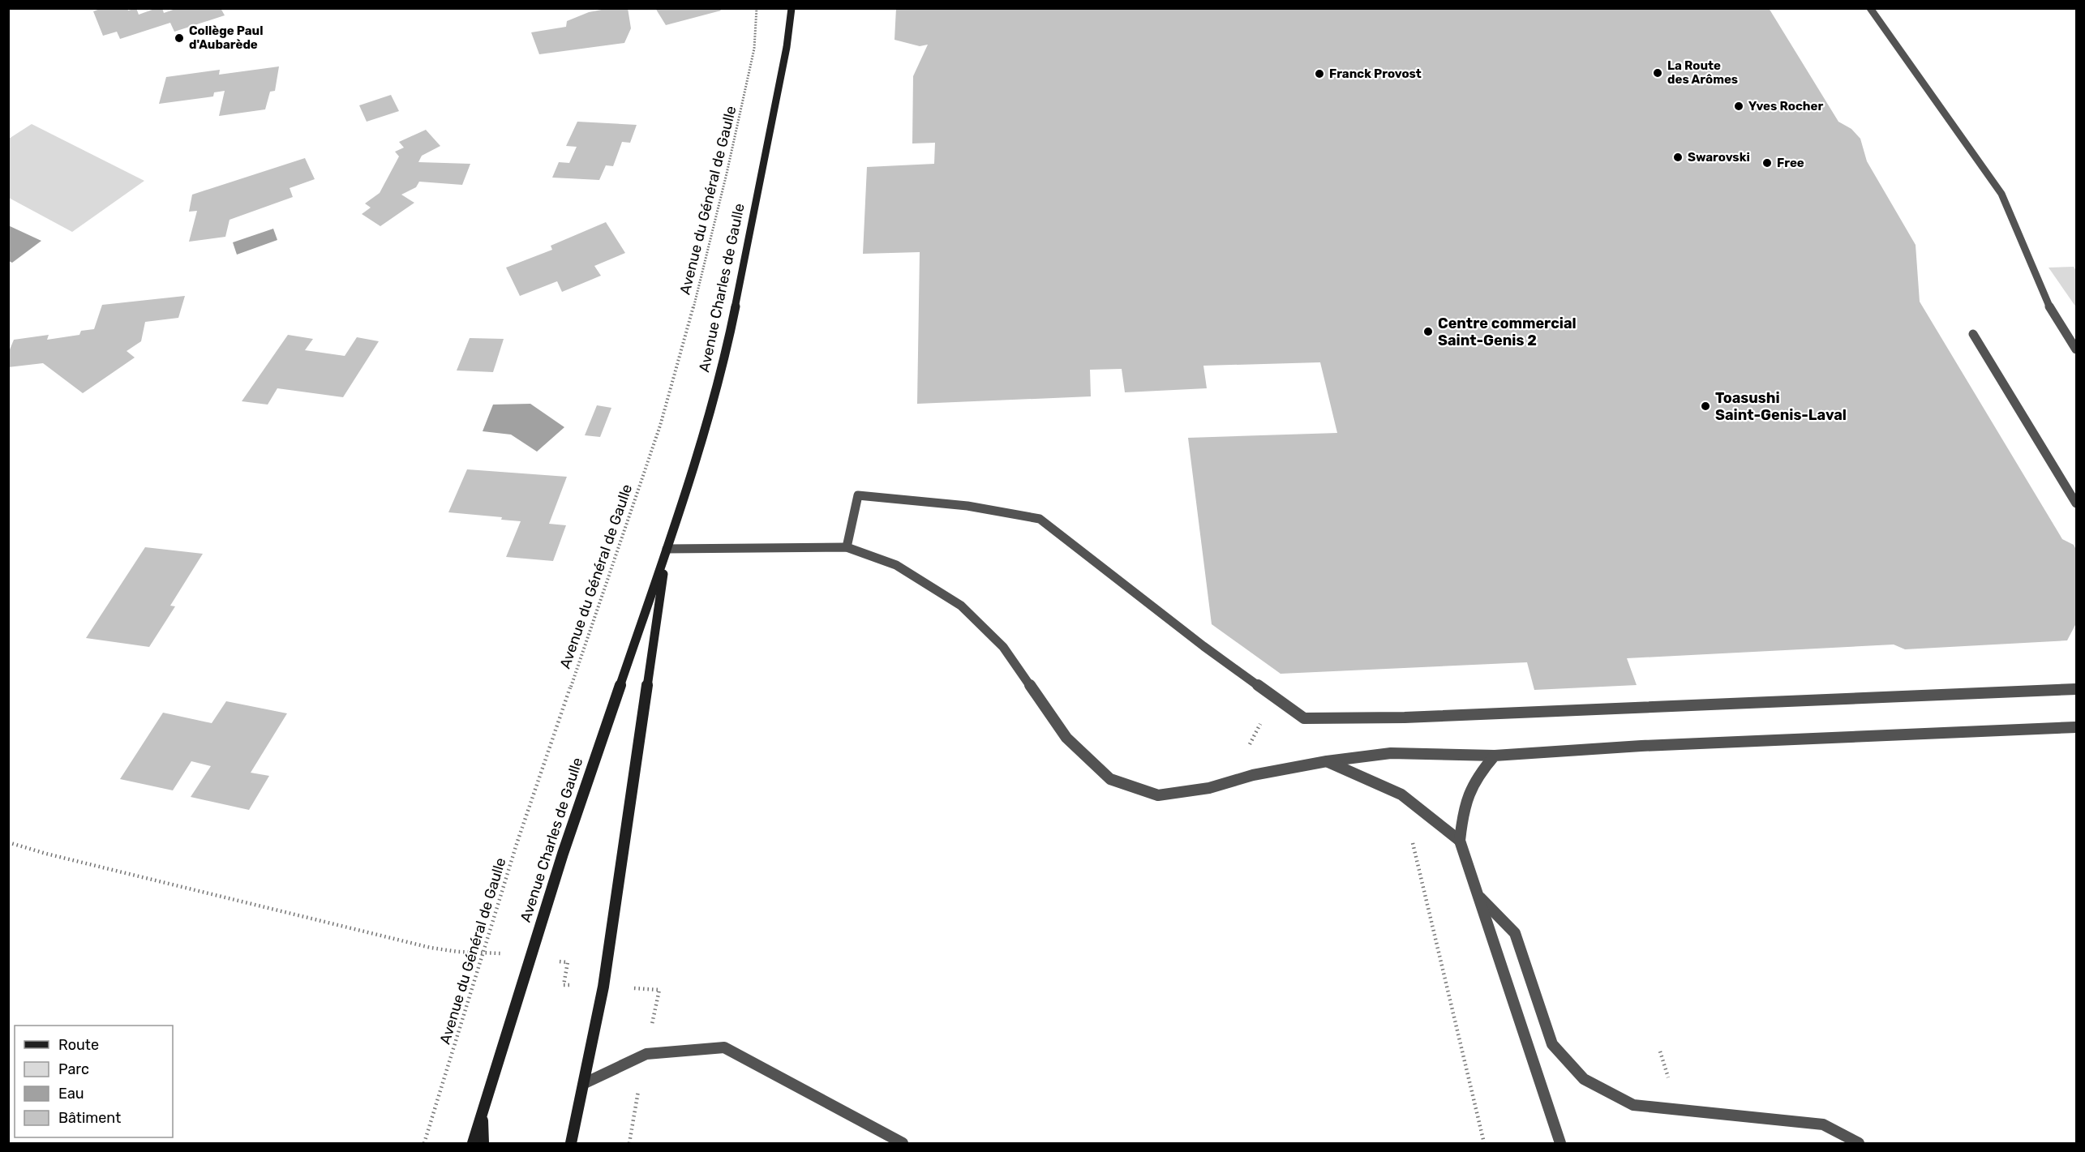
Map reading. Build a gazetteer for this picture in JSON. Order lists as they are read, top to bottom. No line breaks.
{"streets":{"street":["Avenue Charles de Gaulle"],"path":["Avenue du Général de Gaulle"]},"places":["Collège Paul d'Aubarède","La Route des Arômes","Franck Provost","Yves Rocher","Swarovski","Free","Centre commercial Saint-Genis 2","Toasushi Saint-Genis-Laval"],"legend":["Route","Parc","Eau","Bâtiment"]}
